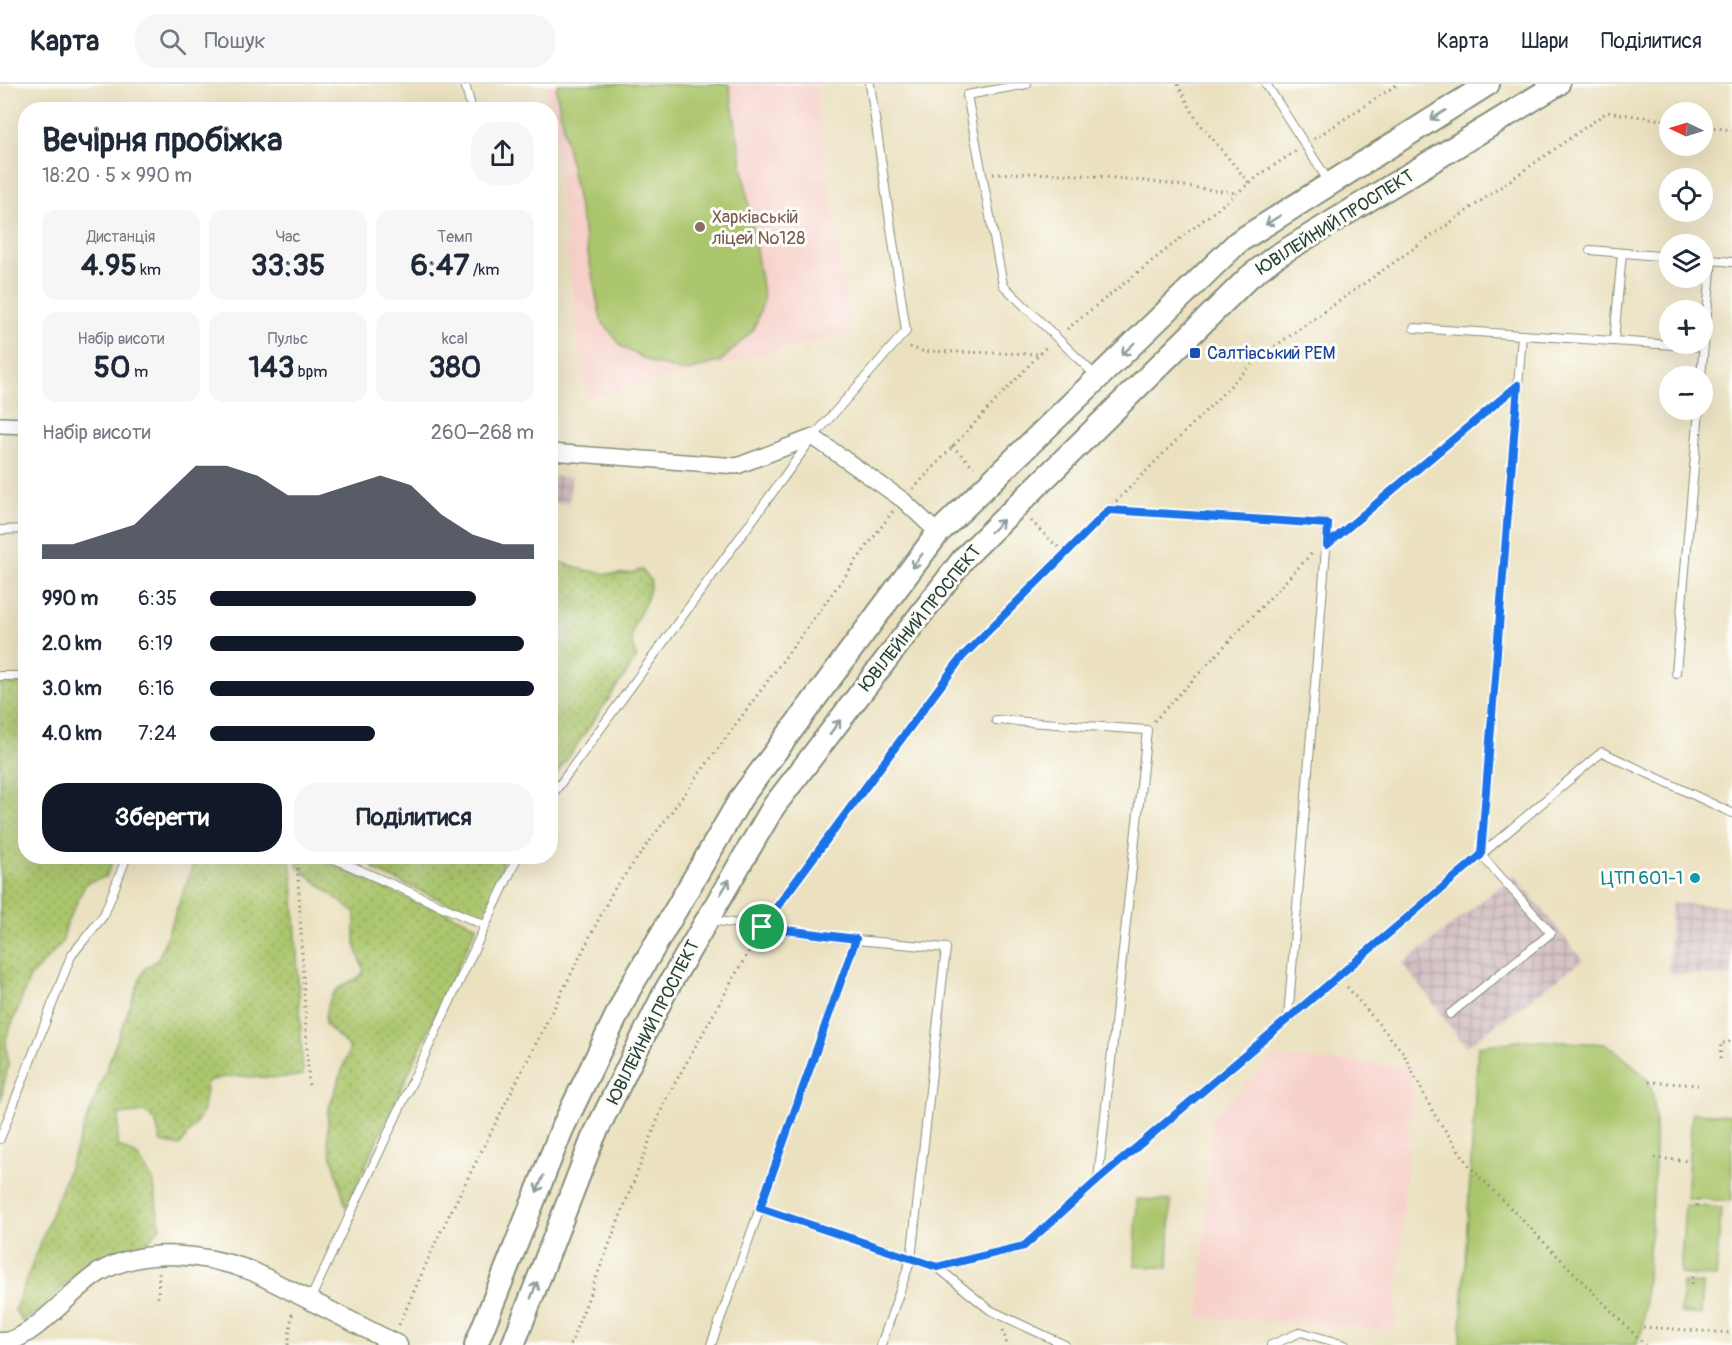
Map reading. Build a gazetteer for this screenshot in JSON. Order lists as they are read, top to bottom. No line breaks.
{"streets":{"main road":["ЮВІЛЕЙНИЙ ПРОСПЕКТ"]},"places":{"other":["Харківській ліцей №128","ЦТП 601-1"],"transit":["Салтівський РЕМ"]},"north":"left","page":{"header":"Карта","search":"Пошук","nav":["Карта","Шари","Поділитися"],"map_buttons":["+","−"],"heading":["Вечірня пробіжка","18:20 · 5 × 990 m"],"stats":[["Дистанція","4.95 km"],["Час","33:35"],["Темп","6:47 /km"],["Набір висоти","50 m"],["Пульс","143 bpm"],["kcal","380"]],"chart":["Набір висоти","260–268 m"],"list":[{"name":"990 m","note":"6:35"},{"name":"2.0 km","note":"6:19"},{"name":"3.0 km","note":"6:16"},{"name":"4.0 km","note":"7:24"}],"buttons":["Зберегти","Поділитися"]}}
